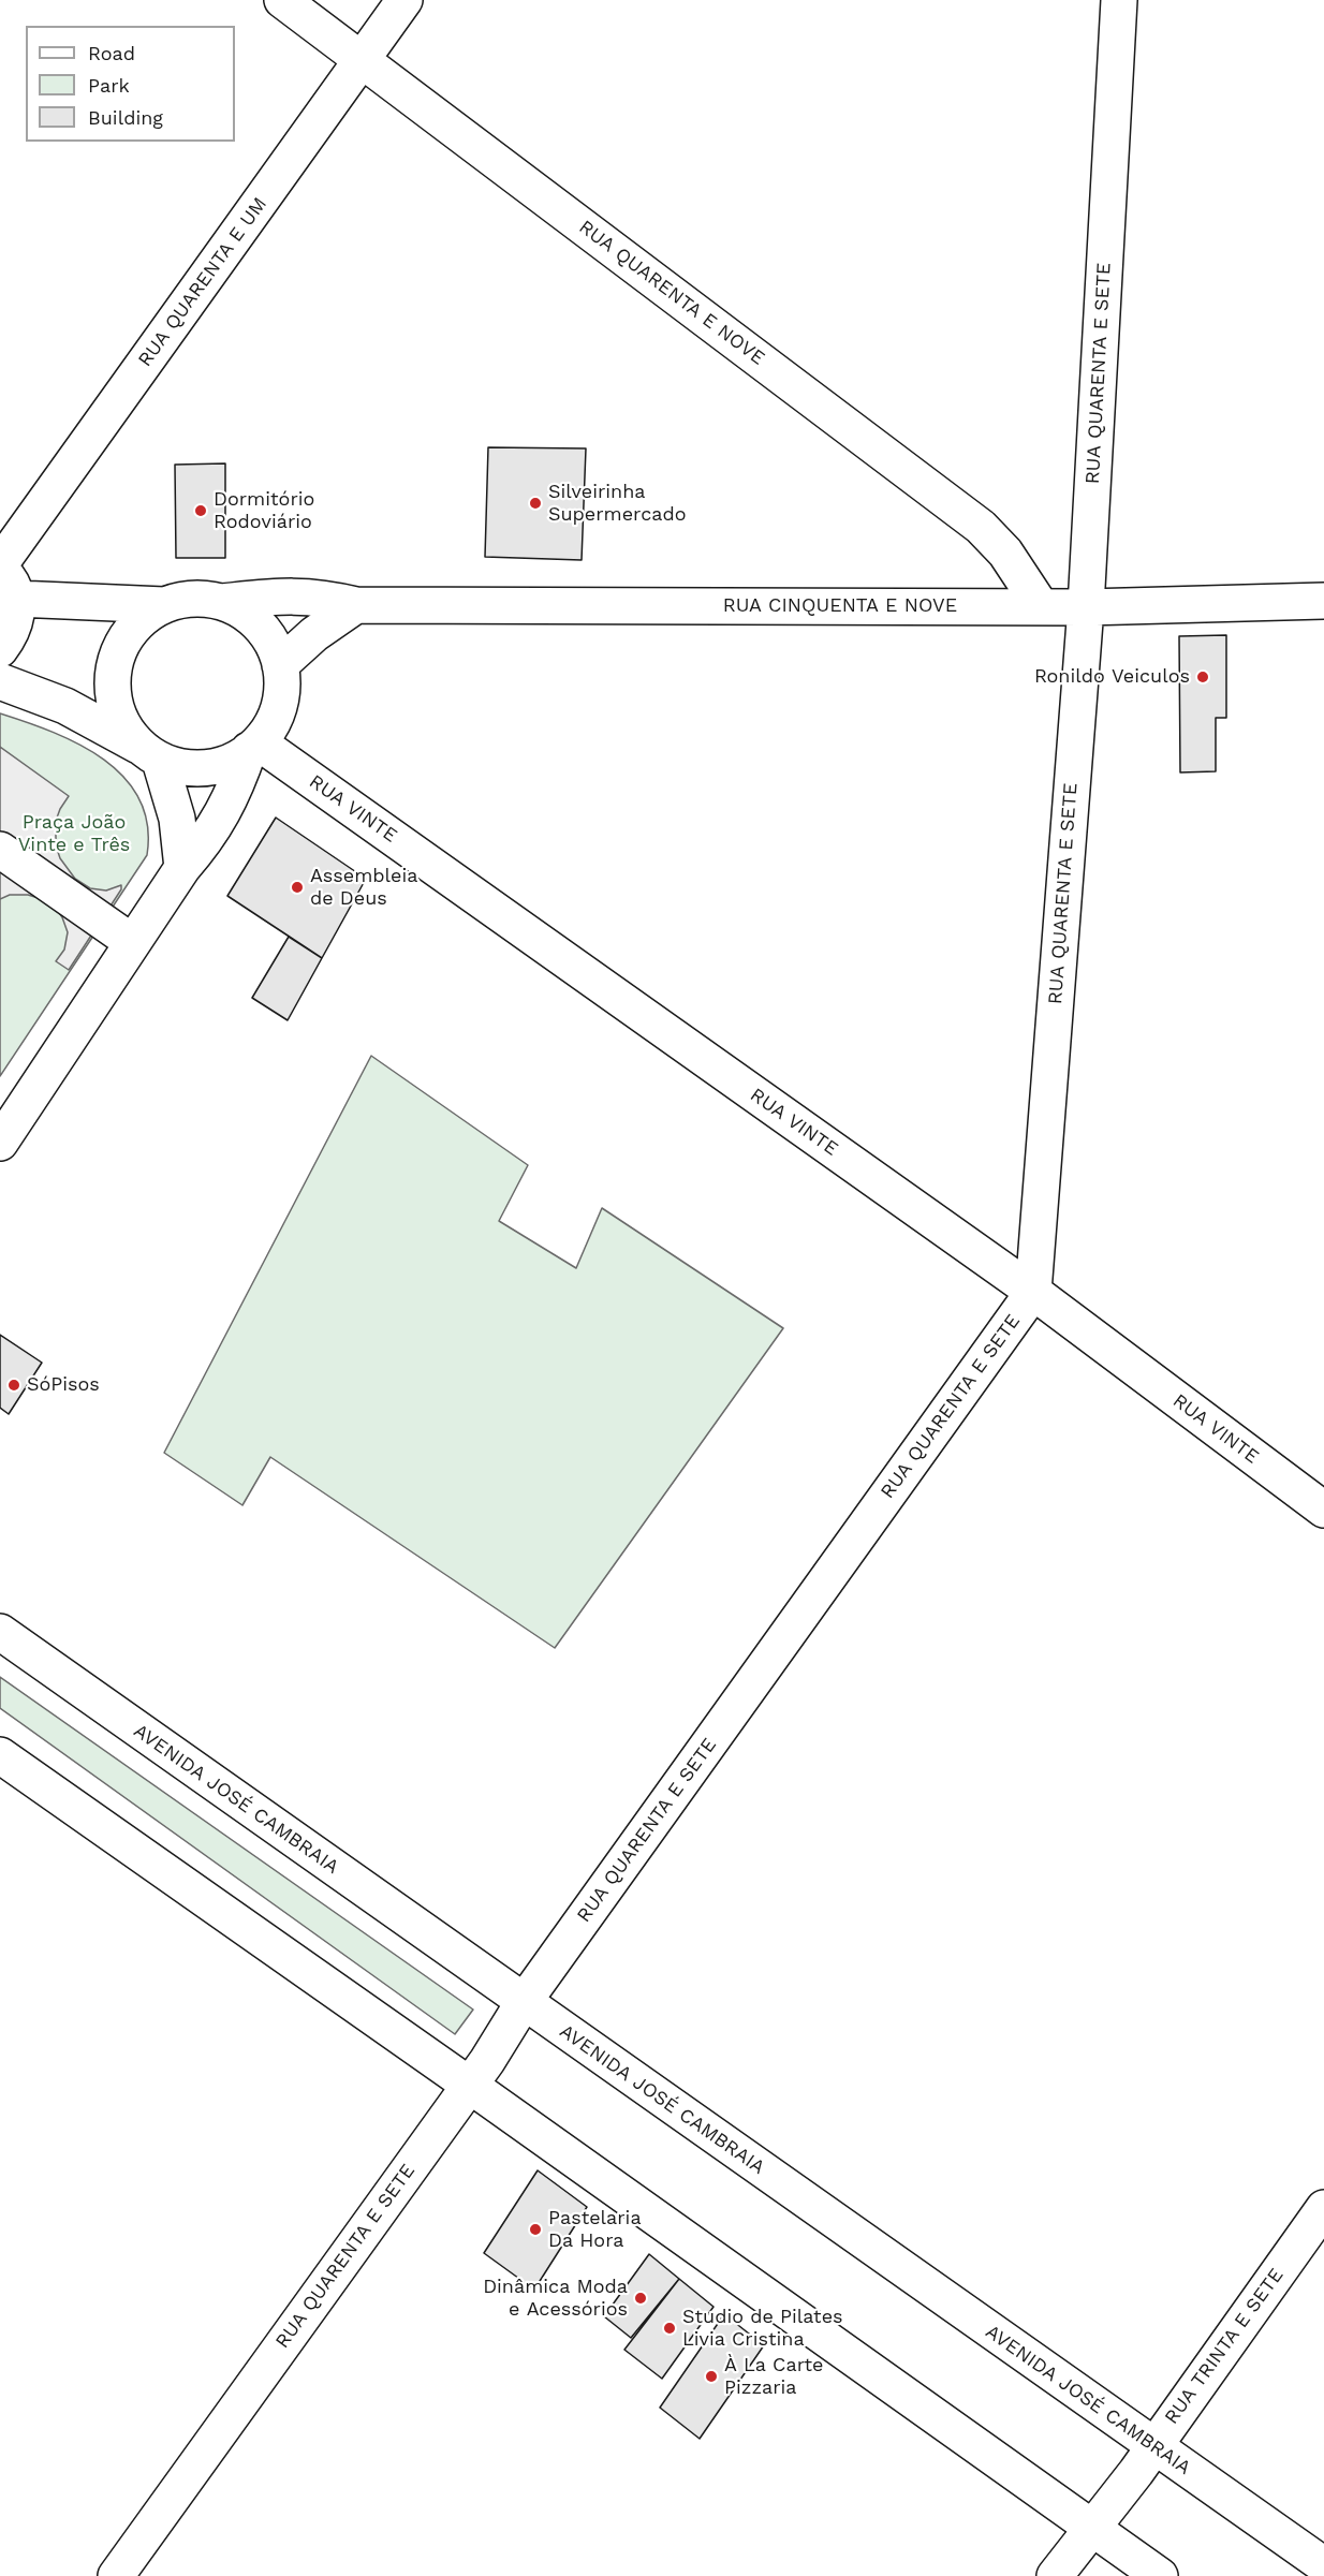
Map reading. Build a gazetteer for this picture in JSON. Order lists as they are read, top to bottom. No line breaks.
{"streets":{"street":["RUA QUARENTA E UM","RUA QUARENTA E NOVE","RUA QUARENTA E SETE","RUA CINQUENTA E NOVE","RUA VINTE","AVENIDA JOSÉ CAMBRAIA","RUA TRINTA E SETE"]},"crossings":[["RUA QUARENTA E UM","RUA QUARENTA E NOVE"],["RUA QUARENTA E NOVE","RUA CINQUENTA E NOVE"],["RUA QUARENTA E SETE","RUA CINQUENTA E NOVE"],["RUA QUARENTA E SETE","RUA VINTE"],["RUA QUARENTA E SETE","AVENIDA JOSÉ CAMBRAIA"],["RUA CINQUENTA E NOVE","RUA VINTE"],["AVENIDA JOSÉ CAMBRAIA","RUA TRINTA E SETE"]],"parks":["Praça João Vinte e Três"],"places":["Silveirinha Supermercado","Dormitório Rodoviário","Ronildo Veiculos","Assembleia de Deus","SóPisos","Pastelaria Da Hora","Dinâmica Moda e Acessórios","Studio de Pilates Livia Cristina","À La Carte Pizzaria"],"legend":["Road","Park","Building"]}
